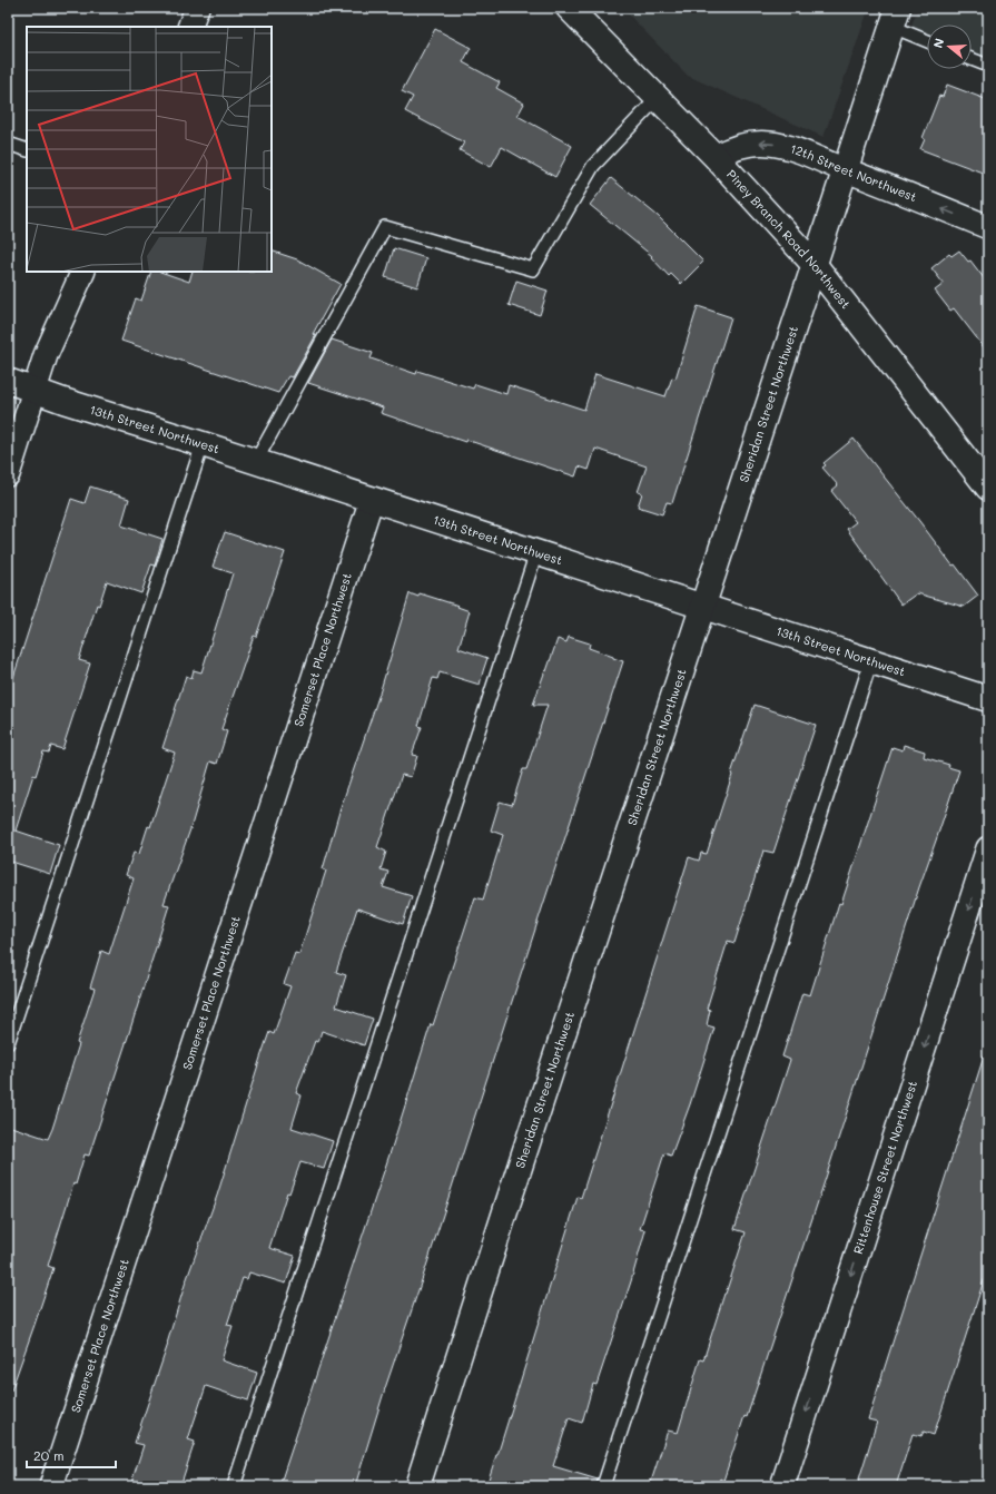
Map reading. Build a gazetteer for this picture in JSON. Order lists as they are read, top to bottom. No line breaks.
{"streets":{"street":["12th Street Northwest","Piney Branch Road Northwest","Sheridan Street Northwest","13th Street Northwest","Somerset Place Northwest","Rittenhouse Street Northwest"]},"crossings":[["12th Street Northwest","Piney Branch Road Northwest"],["12th Street Northwest","Sheridan Street Northwest"],["Piney Branch Road Northwest","Sheridan Street Northwest"],["Sheridan Street Northwest","13th Street Northwest"],["13th Street Northwest","Somerset Place Northwest"]],"one_way":["12th Street Northwest","Rittenhouse Street Northwest"],"scale_bar":"20 m","north":"left"}
